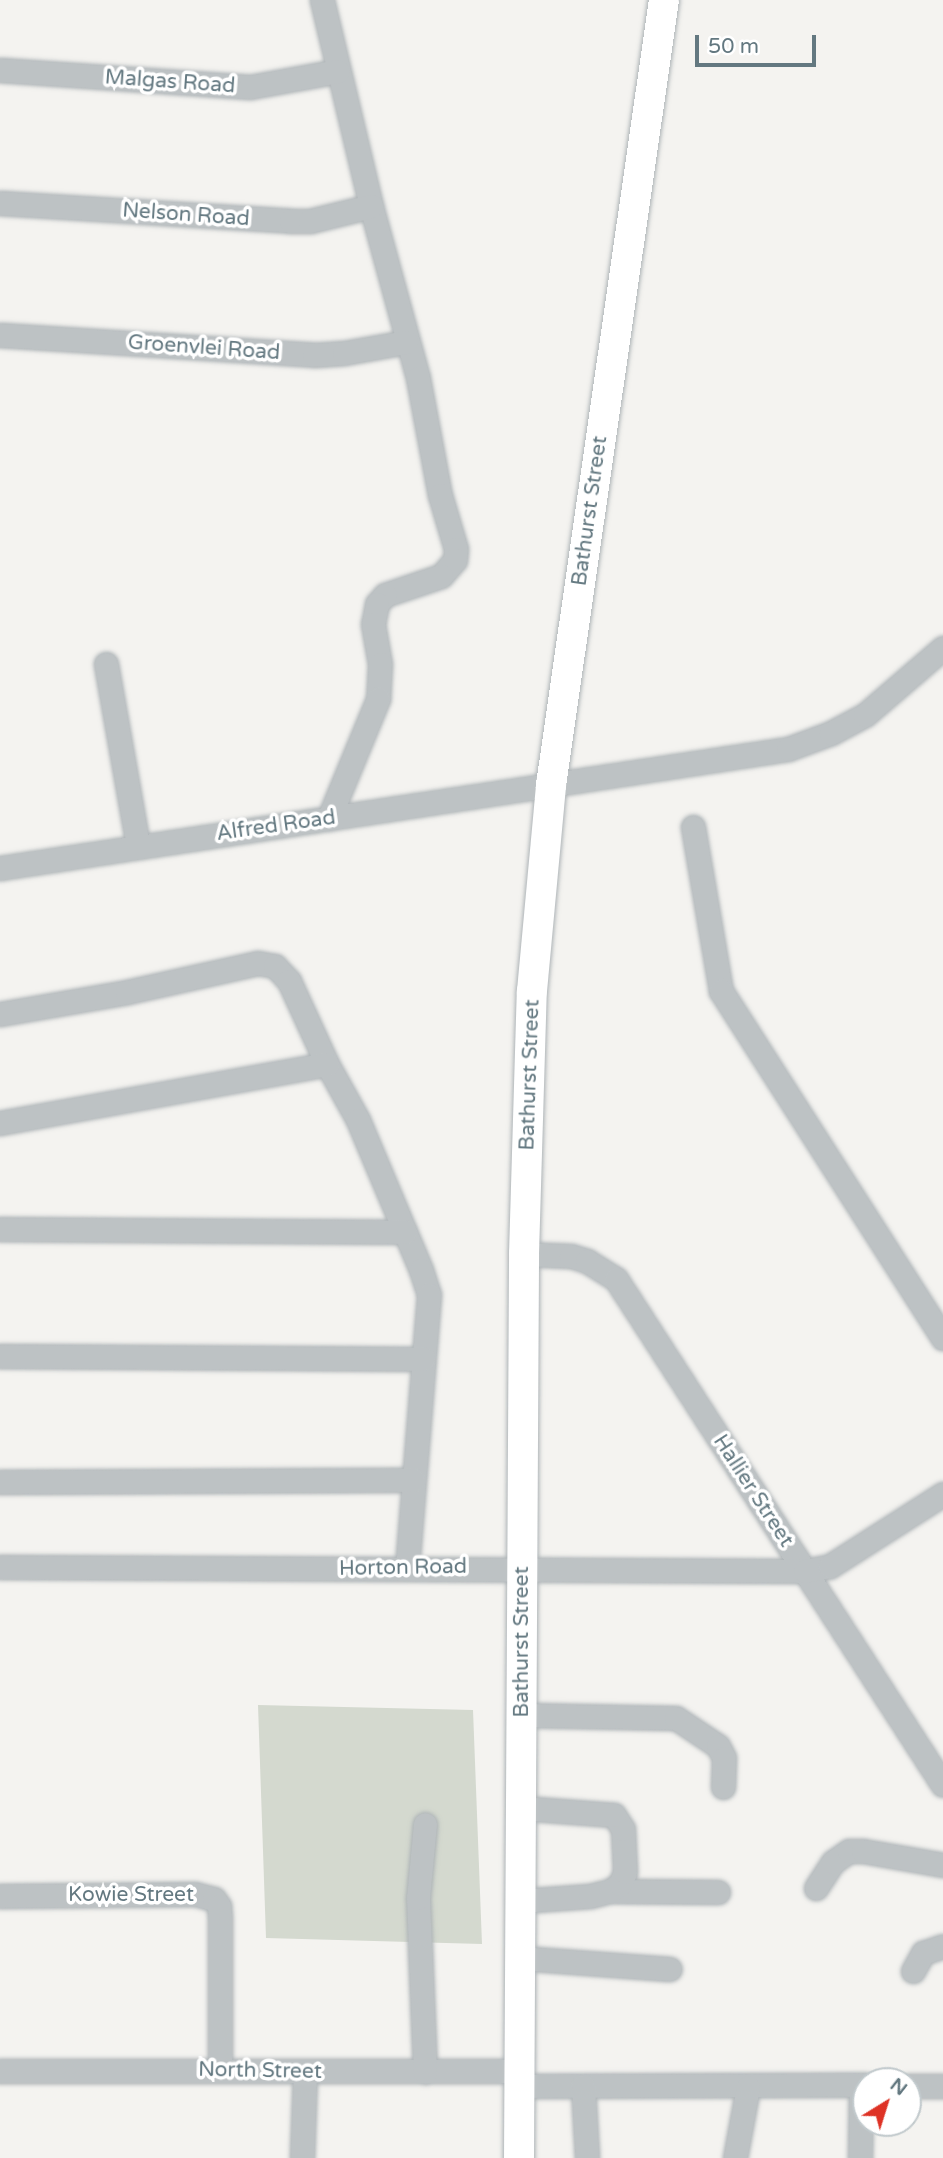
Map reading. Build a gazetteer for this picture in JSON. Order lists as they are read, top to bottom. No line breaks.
{"streets":{"main road":["Bathurst Street"],"street":["Malgas Road","Nelson Road","Groenvlei Road","Alfred Road","Hallier Street","Horton Road","Kowie Street","North Street"]},"crossings":[["Bathurst Street","Alfred Road"],["Bathurst Street","Hallier Street"],["Bathurst Street","Horton Road"],["Bathurst Street","North Street"],["Hallier Street","Horton Road"],["Kowie Street","North Street"]],"scale_bar":"50 m","north":"top right"}
